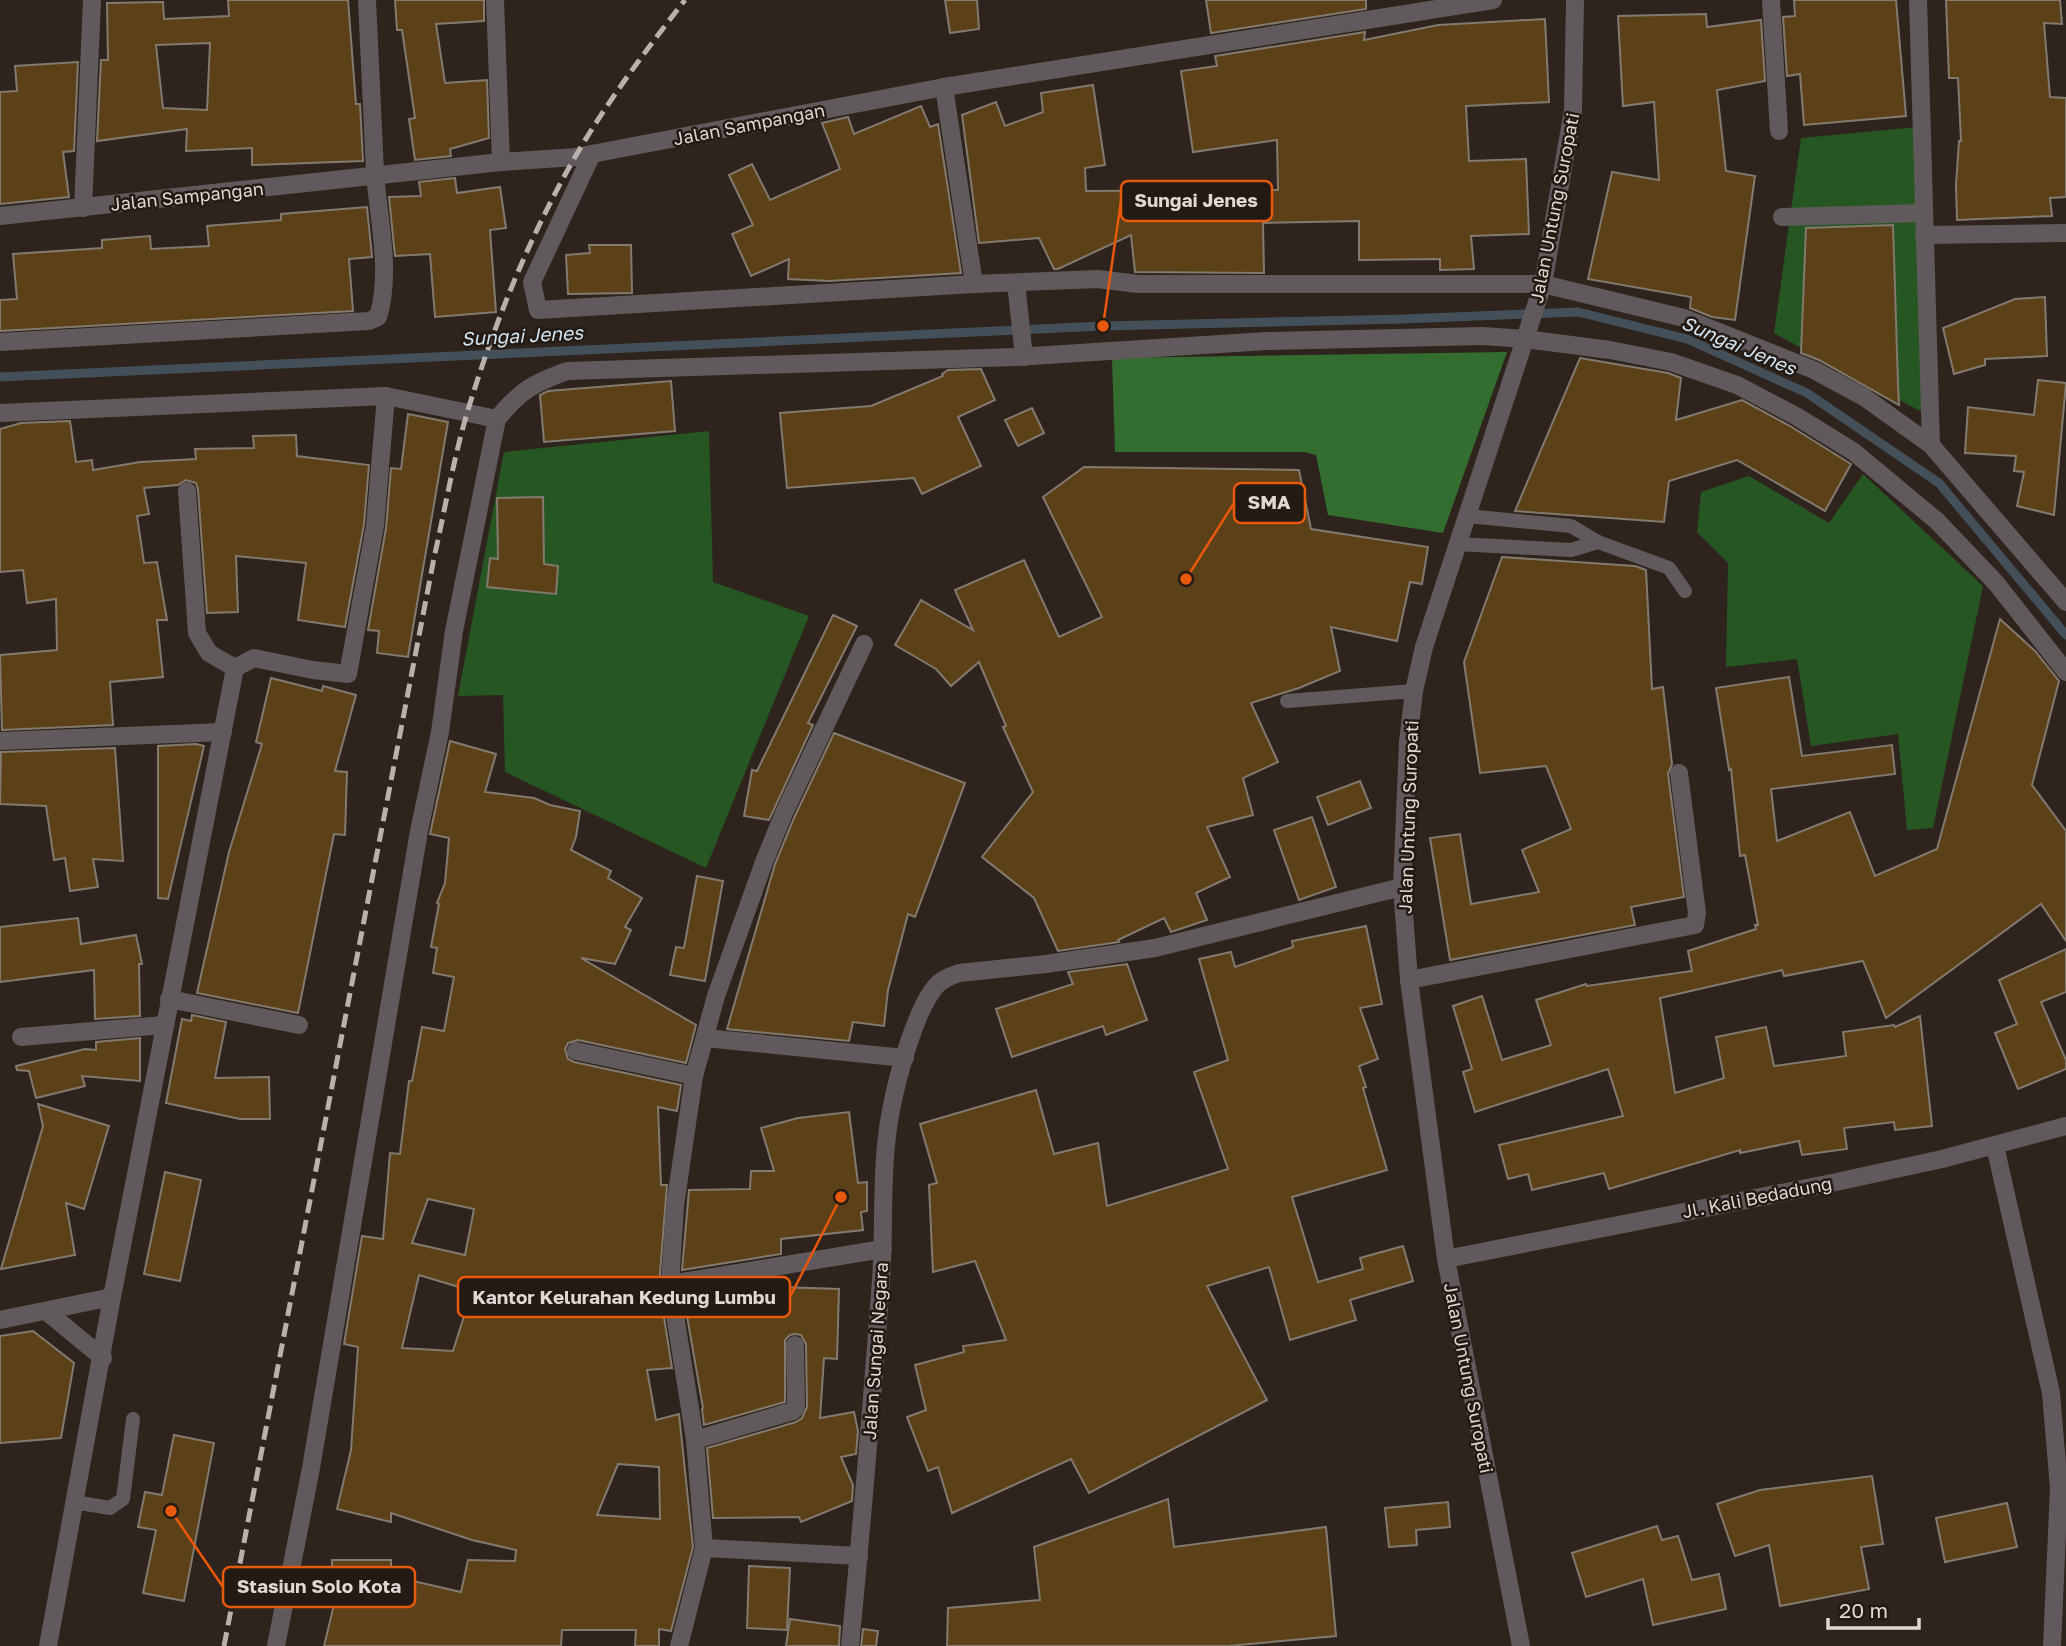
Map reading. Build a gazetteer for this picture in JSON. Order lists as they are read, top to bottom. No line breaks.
{"streets":{"street":["Jalan Sampangan","Jalan Untung Suropati","Jl. Kali Bedadung","Jalan Sungai Negara"]},"crossings":[["Jalan Untung Suropati","Jl. Kali Bedadung"],["Jalan Untung Suropati","Jalan Sungai Negara"]],"water":["Sungai Jenes"],"places":["Sungai Jenes","SMA","Kantor Kelurahan Kedung Lumbu","Stasiun Solo Kota"],"scale_bar":"20 m"}
